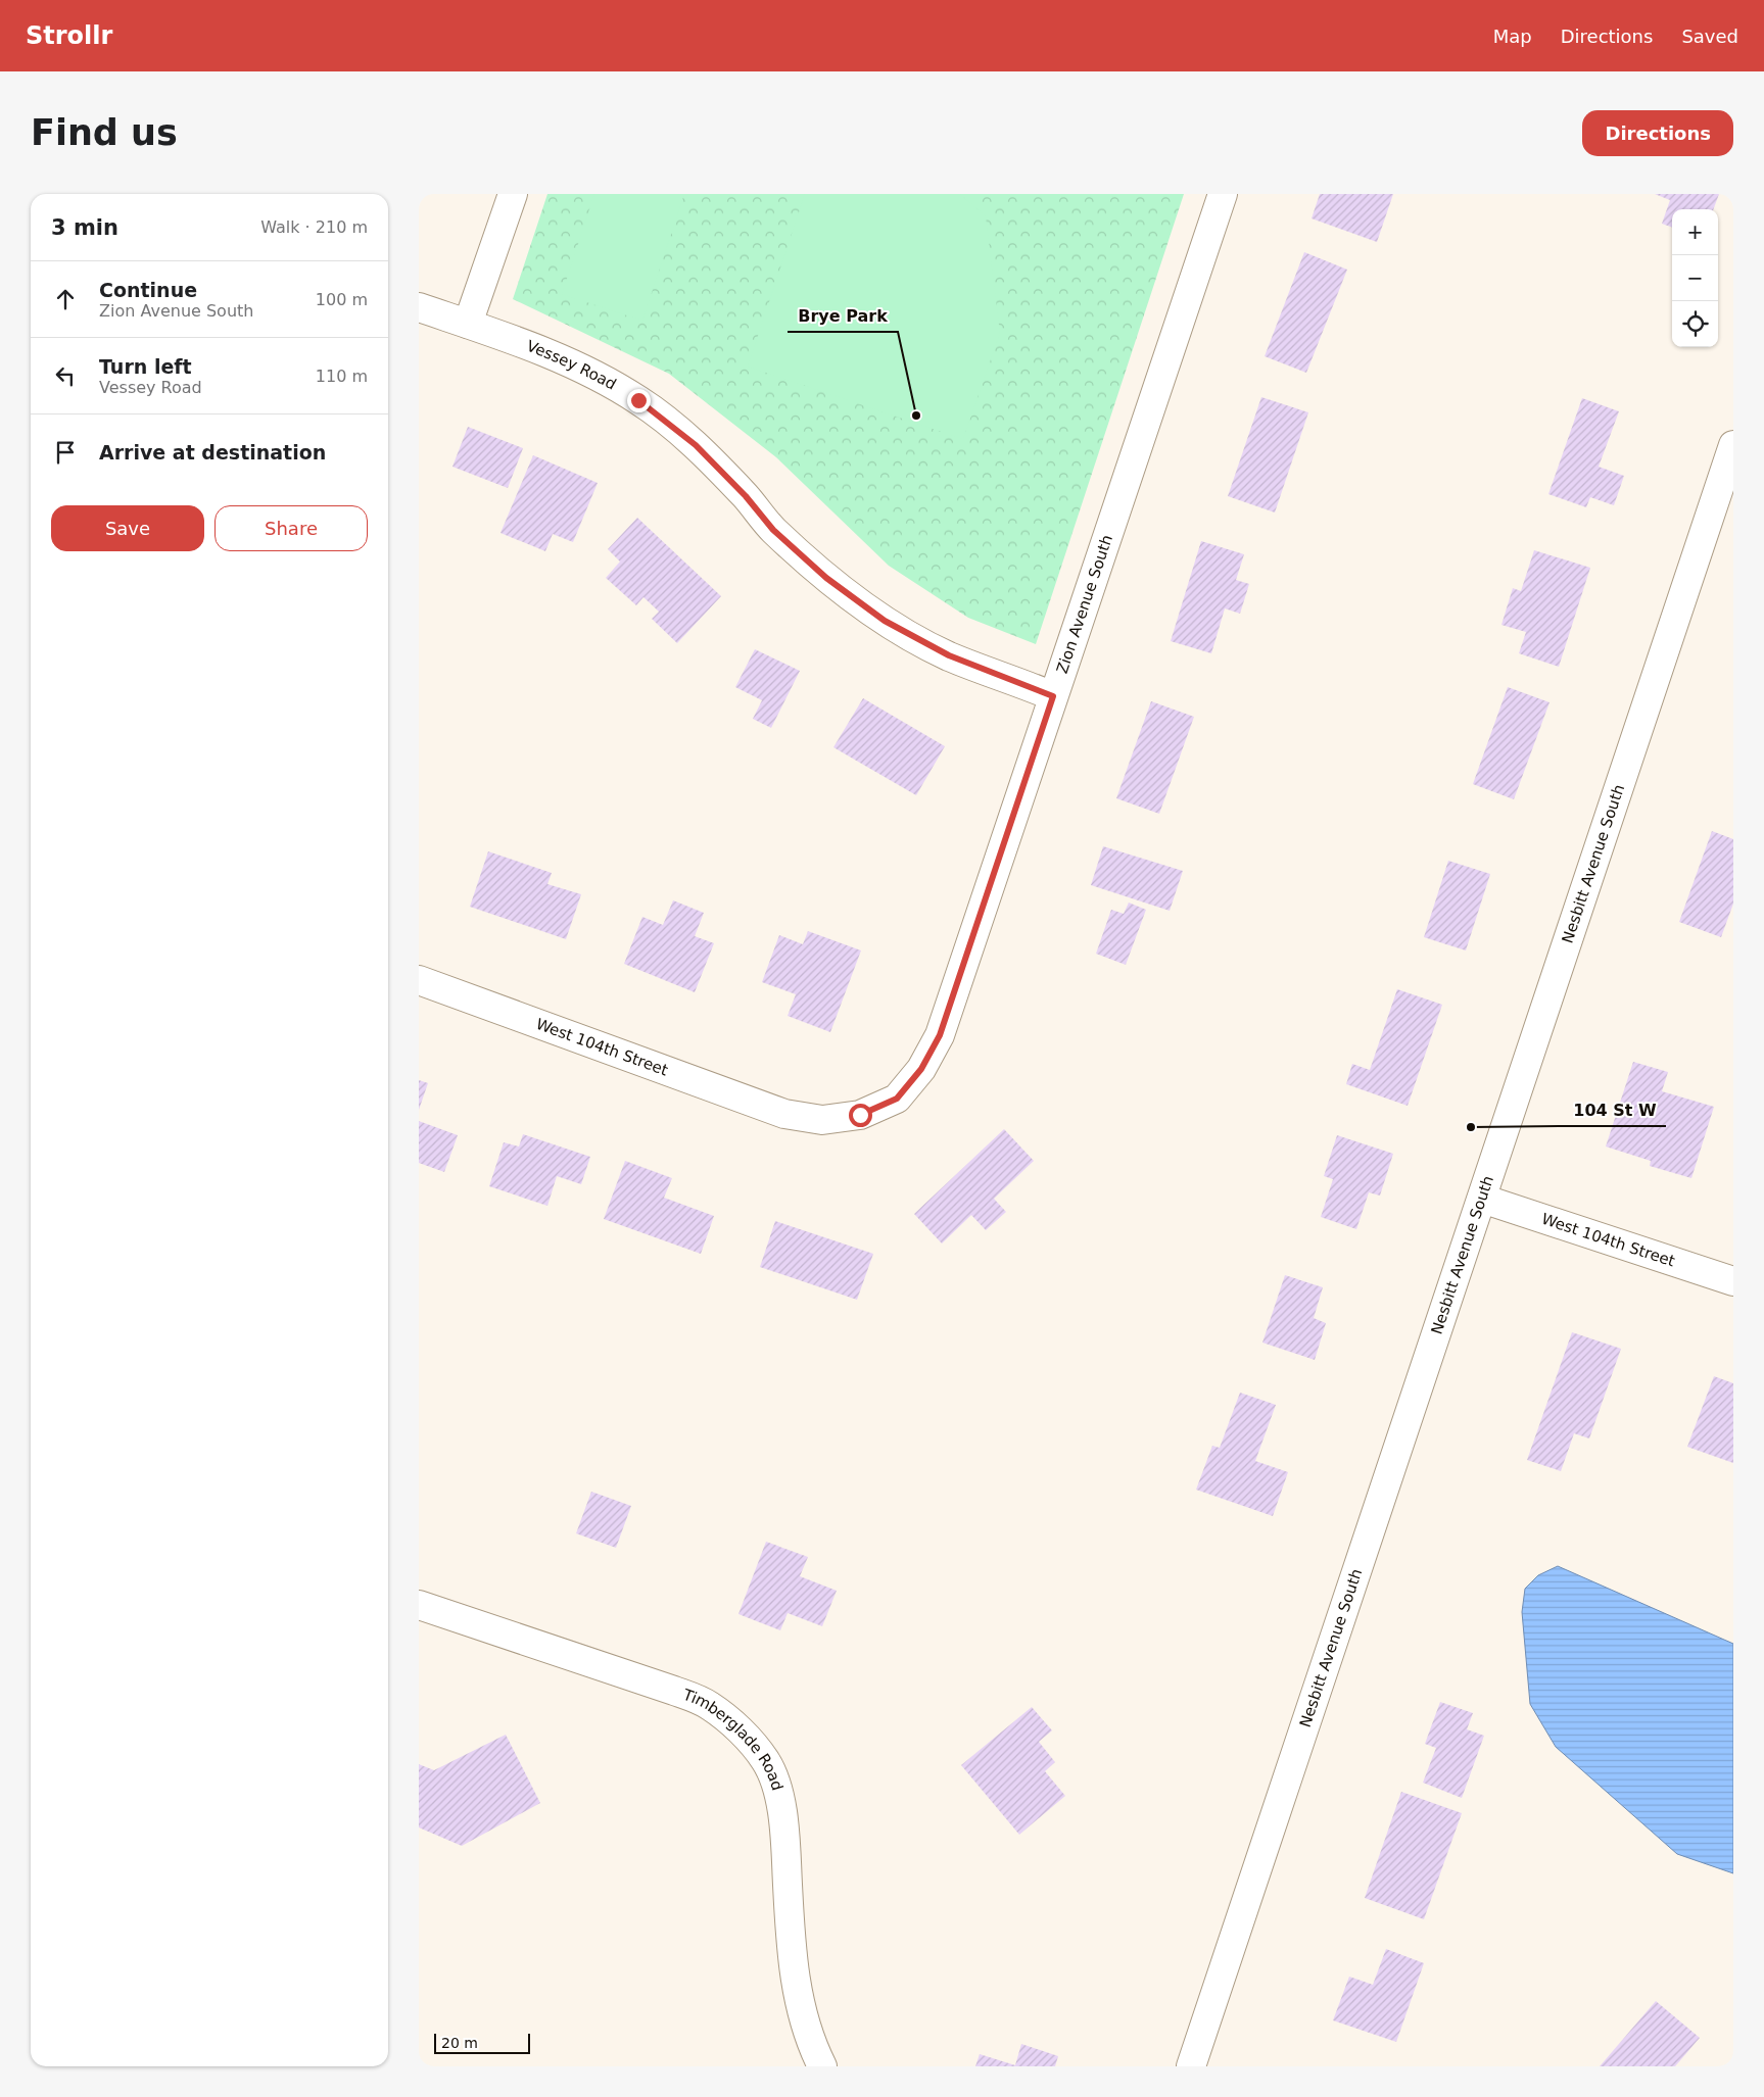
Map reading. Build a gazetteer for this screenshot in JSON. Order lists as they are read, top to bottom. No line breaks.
{"streets":{"street":["Vessey Road","Zion Avenue South","Nesbitt Avenue South","West 104th Street","Timberglade Road"]},"crossings":[["Vessey Road","Zion Avenue South"],["Zion Avenue South","West 104th Street"],["Nesbitt Avenue South","West 104th Street"]],"places":["Brye Park","104 St W"],"scale_bar":"20 m","page":{"header":"Strollr","nav":["Map","Directions","Saved"],"buttons":["Directions",["Save","Share"]],"title":"Find us","heading":["3 min","Walk · 210 m"],"map_buttons":["+","−"],"list":[["Continue","Zion Avenue South","100 m"],["Turn left","Vessey Road","110 m"],"Arrive at destination"],"scale":"20 m"}}
